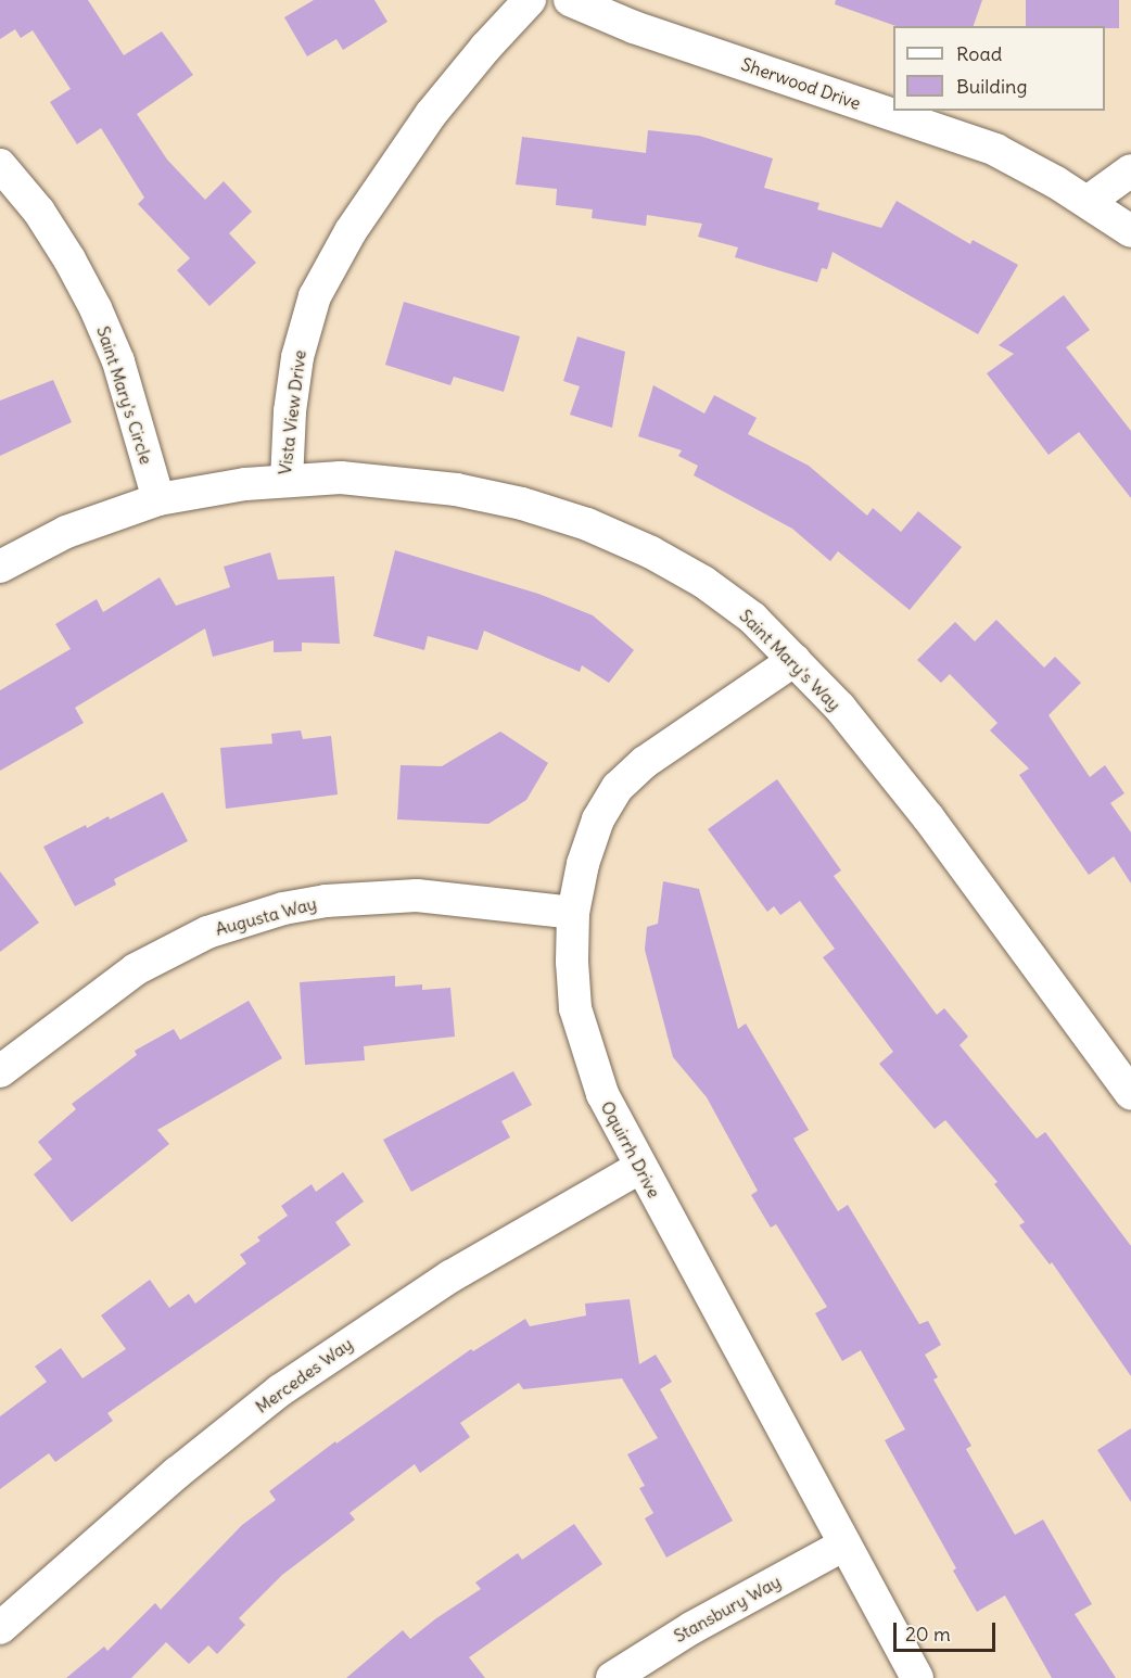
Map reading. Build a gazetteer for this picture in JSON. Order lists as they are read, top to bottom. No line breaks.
{"streets":{"street":["Sherwood Drive","Saint Mary's Circle","Vista View Drive","Saint Mary's Way","Augusta Way","Oquirrh Drive","Mercedes Way","Stansbury Way"]},"crossings":[["Saint Mary's Circle","Vista View Drive"],["Vista View Drive","Saint Mary's Way"],["Saint Mary's Way","Oquirrh Drive"],["Augusta Way","Oquirrh Drive"],["Oquirrh Drive","Mercedes Way"],["Oquirrh Drive","Stansbury Way"]],"legend":["Road","Building"],"scale_bar":"20 m"}
